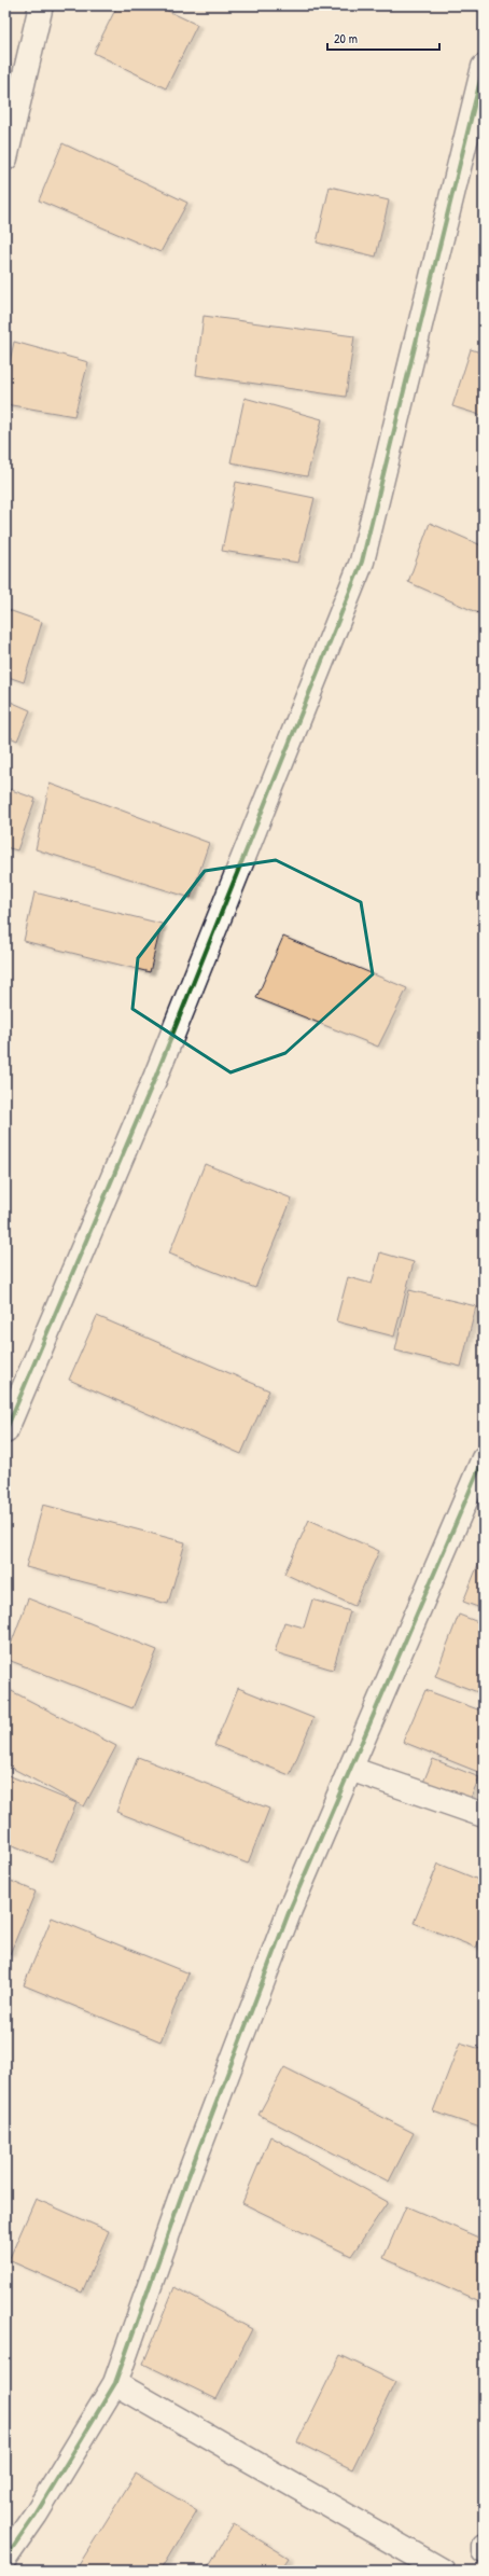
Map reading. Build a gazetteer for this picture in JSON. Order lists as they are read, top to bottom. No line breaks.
{"scale_bar":"20 m"}
